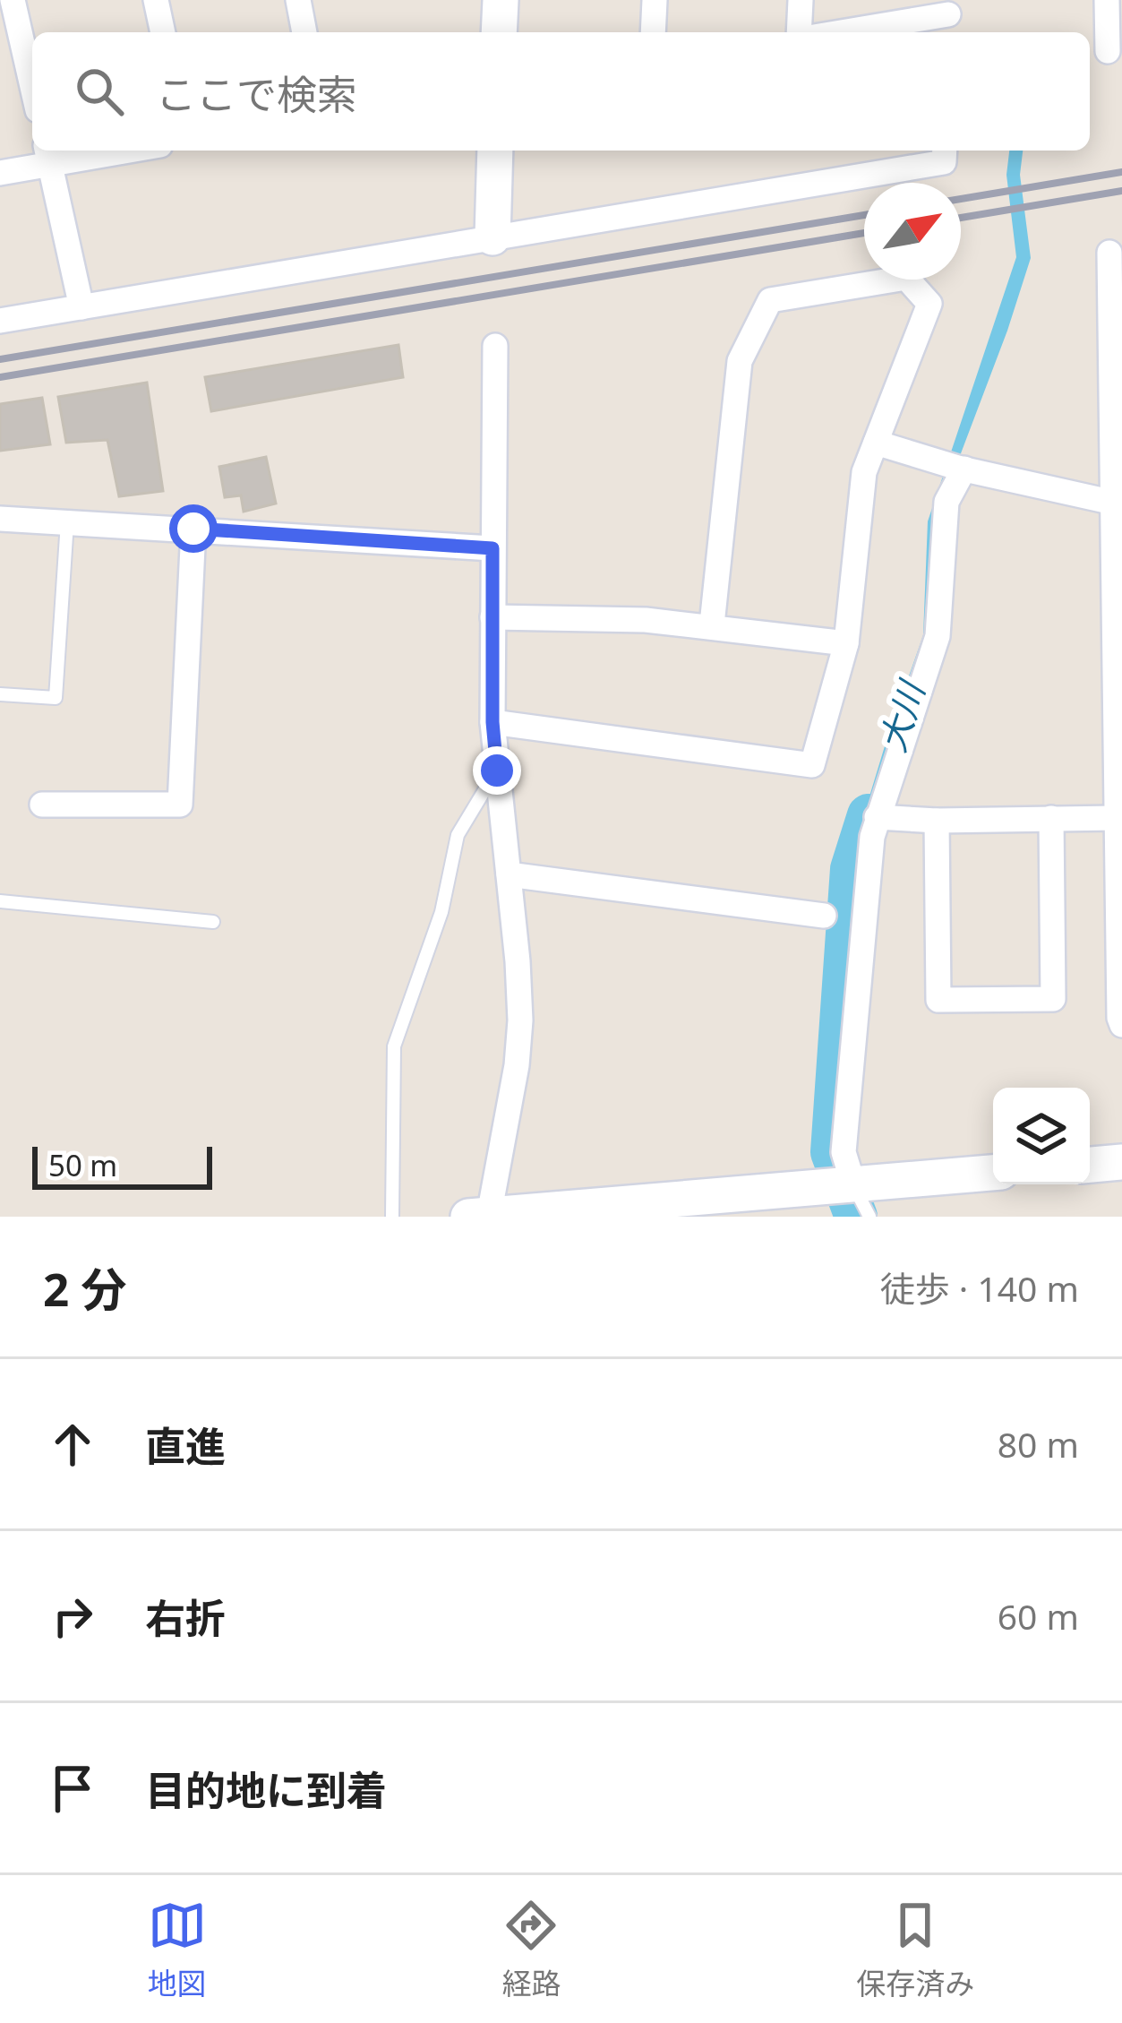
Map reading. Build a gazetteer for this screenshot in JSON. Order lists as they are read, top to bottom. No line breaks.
{"water":["大川"],"scale_bar":"50 m","north":"top right","page":{"search":"ここで検索","scale":"50 m","heading":["2 分","徒歩 · 140 m"],"list":[["直進","80 m"],["右折","60 m"],"目的地に到着"],"nav":["地図","経路","保存済み"]}}
